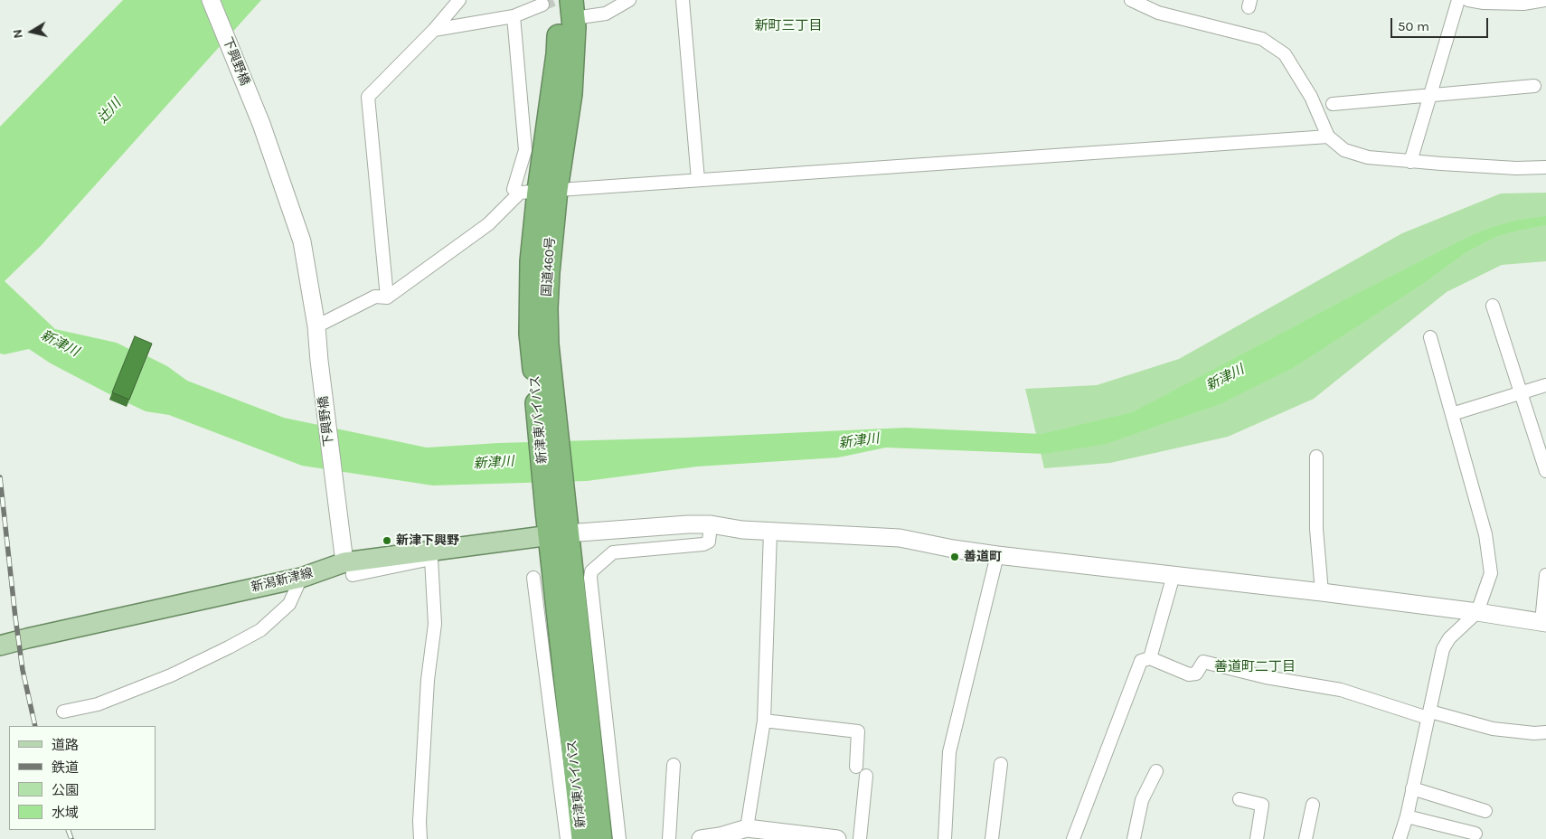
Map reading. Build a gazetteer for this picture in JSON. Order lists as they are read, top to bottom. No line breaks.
{"streets":{"highway":["国道460号","新津東バイパス"],"main road":["新潟新津線"],"street":["下興野橋"]},"crossings":[["下興野橋","新潟新津線"],["国道460号","新津東バイパス"],["国道460号","新潟新津線"],["新津東バイパス","新潟新津線"]],"districts":["新町三丁目","善道町二丁目"],"water":["辻川","新津川"],"places":["新津下興野","善道町"],"legend":["道路","鉄道","公園","水域"],"scale_bar":"50 m","north":"left"}
